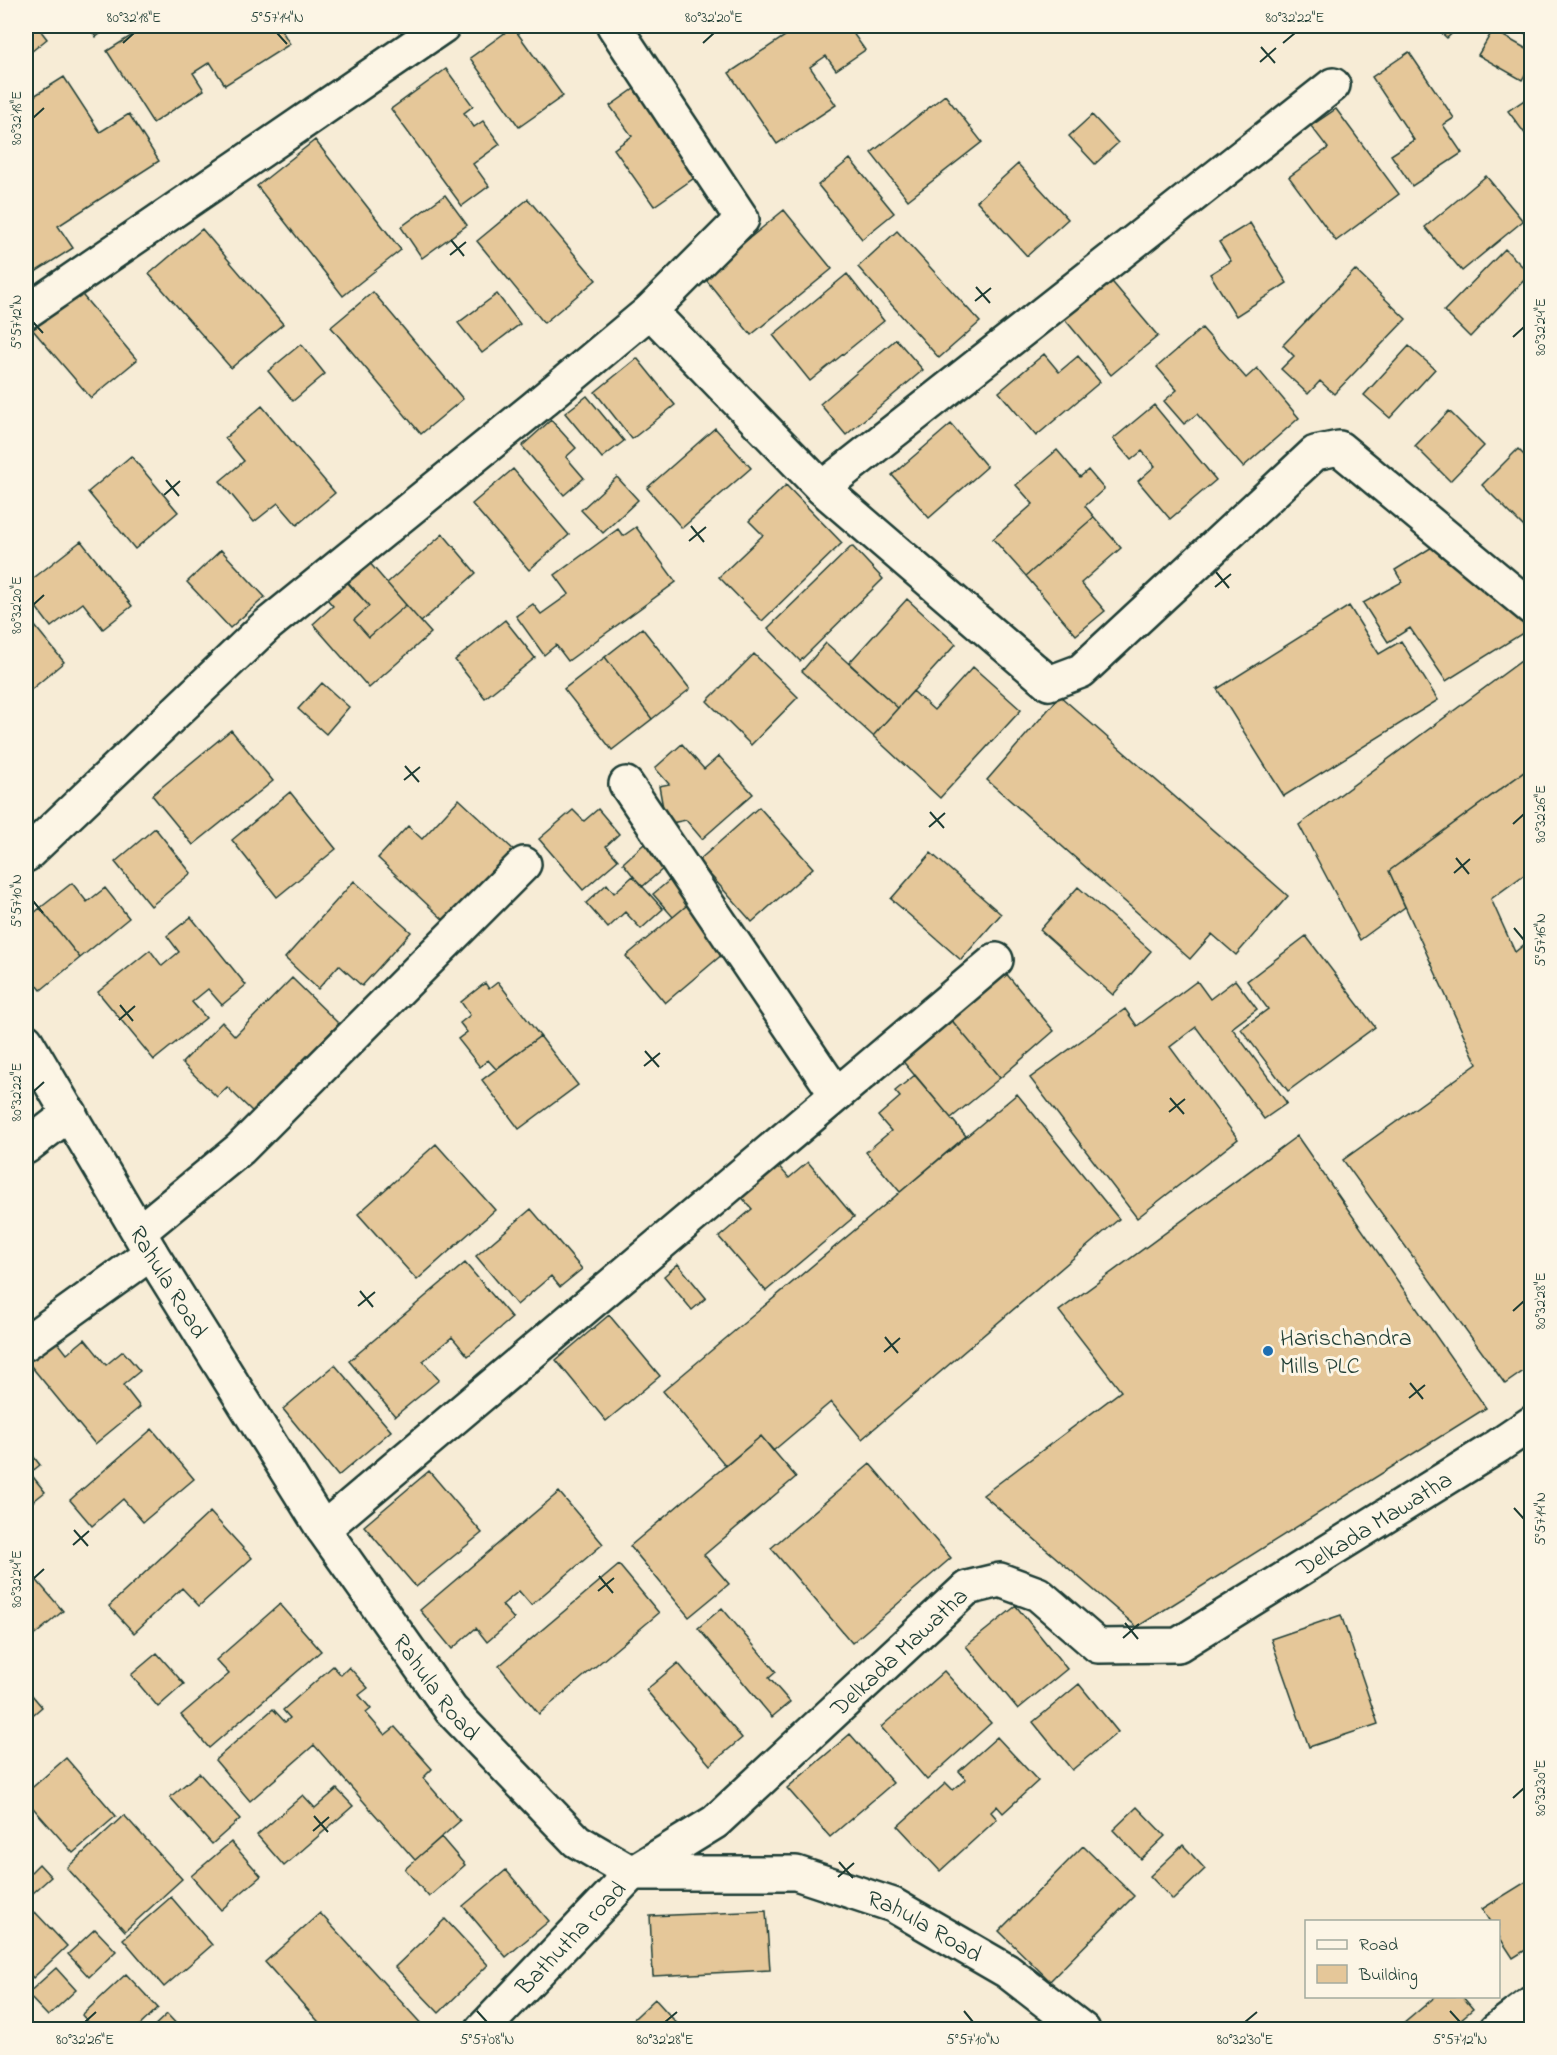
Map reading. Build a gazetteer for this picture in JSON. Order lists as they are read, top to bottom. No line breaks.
{"streets":{"street":["Rahula Road","Delkada Mawatha","Bathutha road"]},"crossings":[["Rahula Road","Delkada Mawatha"],["Rahula Road","Bathutha road"],["Delkada Mawatha","Bathutha road"]],"places":["Harischandra Mills PLC"],"legend":["Road","Building"],"coordinates":["80°32'18\"E","5°57'14\"N","80°32'20\"E","80°32'22\"E","5°57'12\"N","80°32'24\"E","80°32'26\"E","5°57'10\"N","5°57'16\"N","80°32'28\"E","80°32'30\"E","5°57'08\"N"]}
